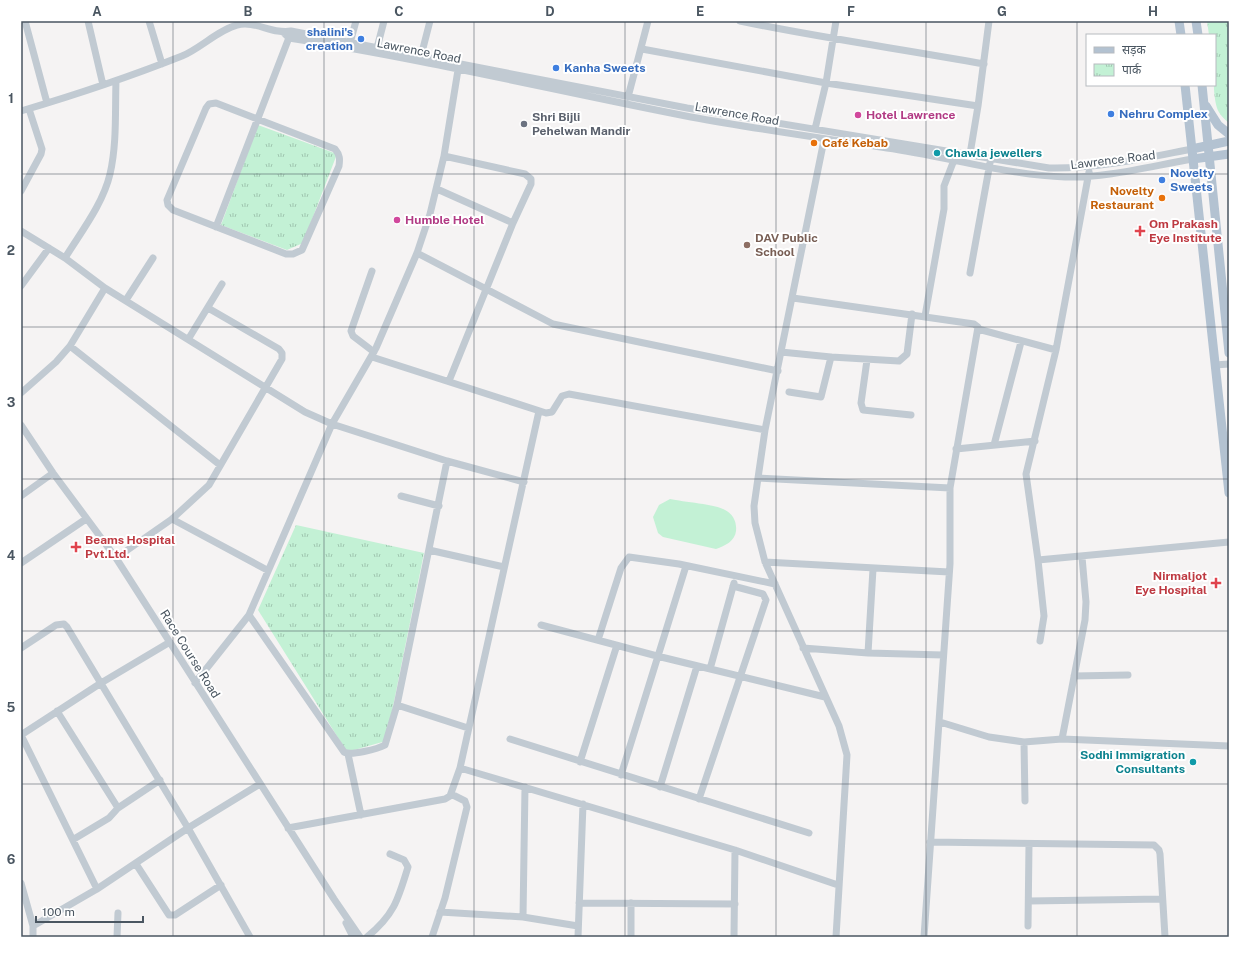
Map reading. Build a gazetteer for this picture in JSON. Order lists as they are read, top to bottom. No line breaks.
{"streets":{"street":["Lawrence Road","Race Course Road"]},"places":{"other":["shalini's creation","Kanha Sweets","Nehru Complex","Hotel Lawrence","Shri Bijli Pehelwan Mandir","Café Kebab","Chawla jewellers","Novelty Sweets","Novelty Restaurant","Humble Hotel","DAV Public School","Sodhi Immigration Consultants"],"health":["Om Prakash Eye Institute","Beams Hospital Pvt.Ltd.","Nirmaljot Eye Hospital"]},"legend":["सड़क","पार्क"],"scale_bar":"100 m","grid":{"columns":["A","B","C","D","E","F","G","H"],"rows":["1","2","3","4","5","6"]}}
